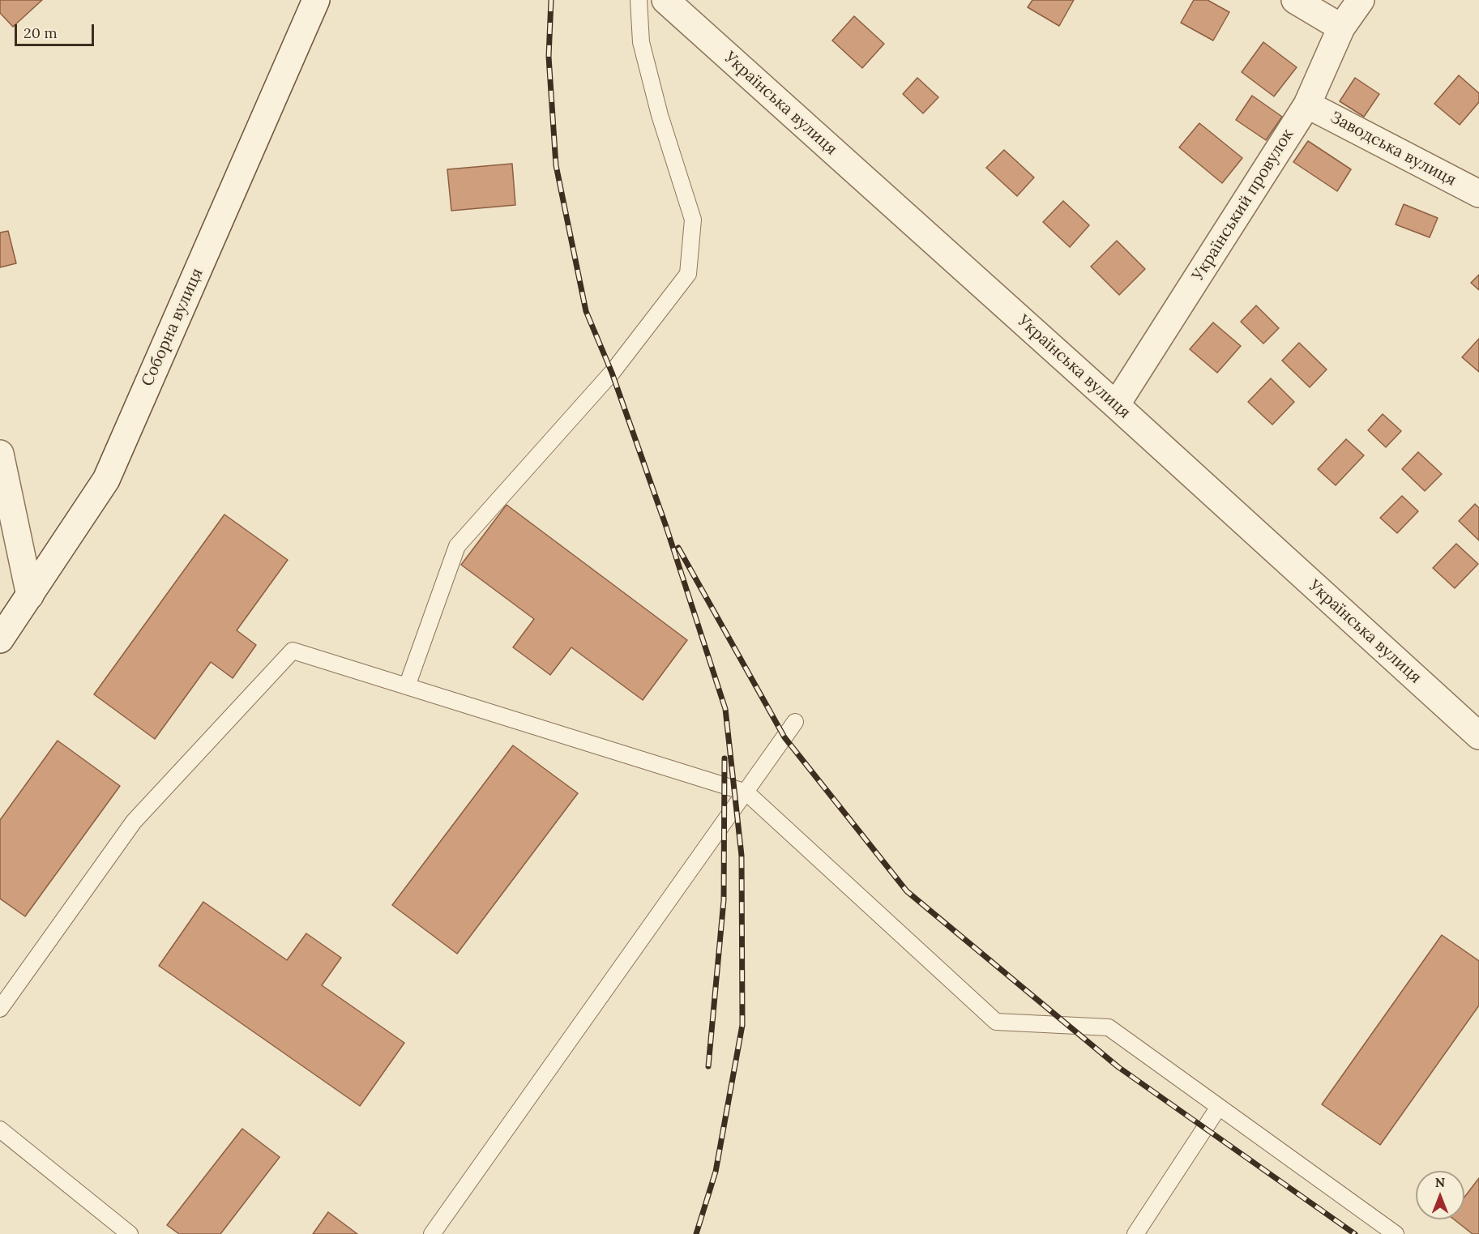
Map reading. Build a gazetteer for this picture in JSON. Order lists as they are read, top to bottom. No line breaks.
{"streets":{"street":["Українська вулиця","Заводська вулиця","Український провулок","Соборна вулиця"]},"crossings":[["Українська вулиця","Український провулок"],["Заводська вулиця","Український провулок"]],"scale_bar":"20 m","north":"top"}
